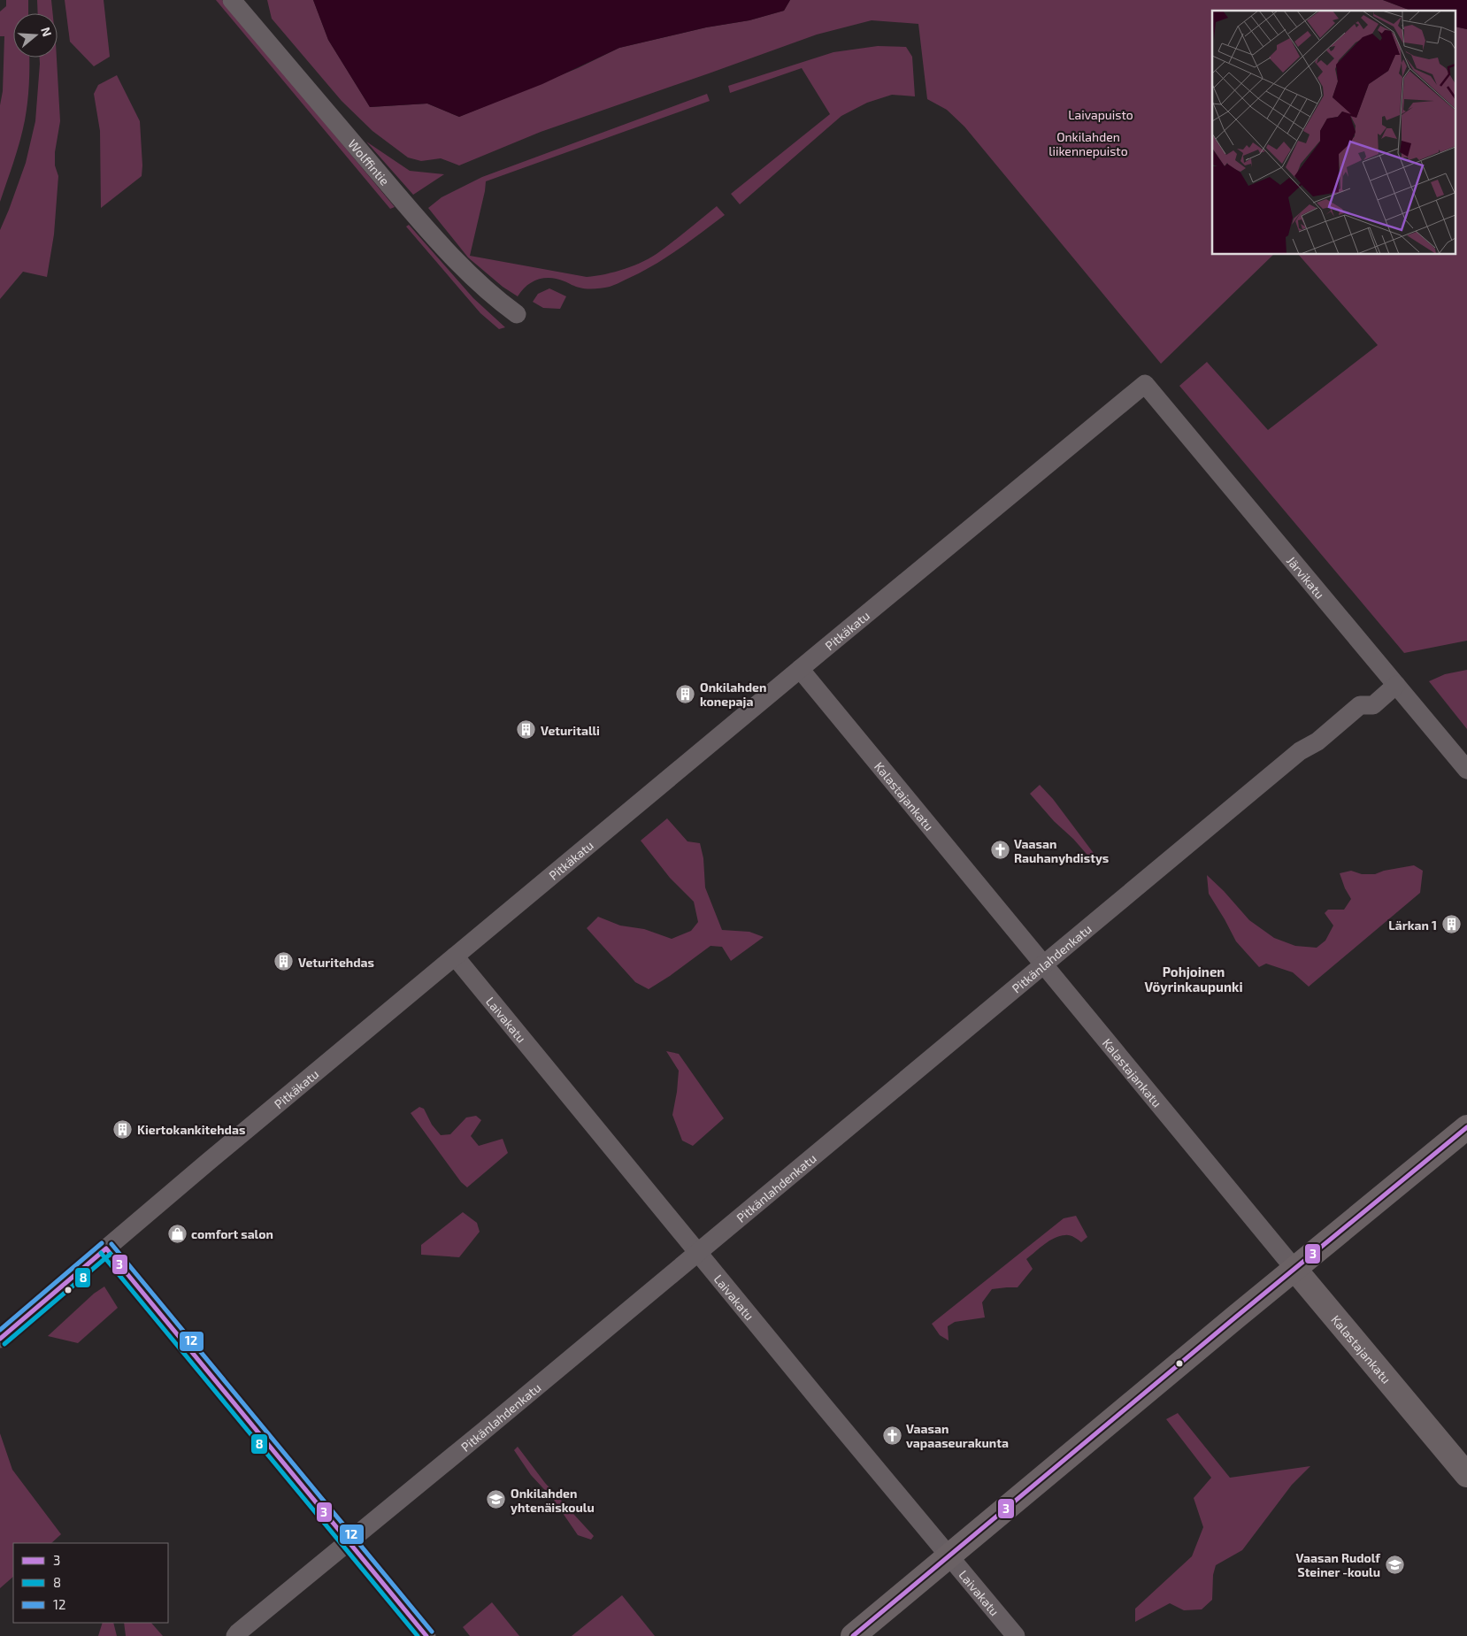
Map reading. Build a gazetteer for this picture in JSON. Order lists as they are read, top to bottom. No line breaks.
{"streets":{"main road":["Kalastajankatu"],"street":["Wolffintie","Järvikatu","Pitkäkatu","Pitkänlahdenkatu","Laivakatu"]},"crossings":[["Järvikatu","Pitkäkatu"],["Järvikatu","Pitkänlahdenkatu"],["Pitkäkatu","Kalastajankatu"],["Pitkäkatu","Laivakatu"],["Kalastajankatu","Pitkänlahdenkatu"],["Pitkänlahdenkatu","Laivakatu"]],"districts":["Pohjoinen Vöyrinkaupunki"],"parks":["Laivapuisto","Onkilahden liikennepuisto"],"places":{"building":["Onkilahden konepaja","Veturitalli","Lärkan 1","Veturitehdas","Kiertokankitehdas"],"church":["Vaasan Rauhanyhdistys","Vaasan vapaaseurakunta"],"shop":["comfort salon"],"school or university":["Onkilahden yhtenäiskoulu","Vaasan Rudolf Steiner -koulu"]},"lines":["transit line 3","transit line 12","transit line 8"],"legend":["3","8","12"],"north":"right"}
